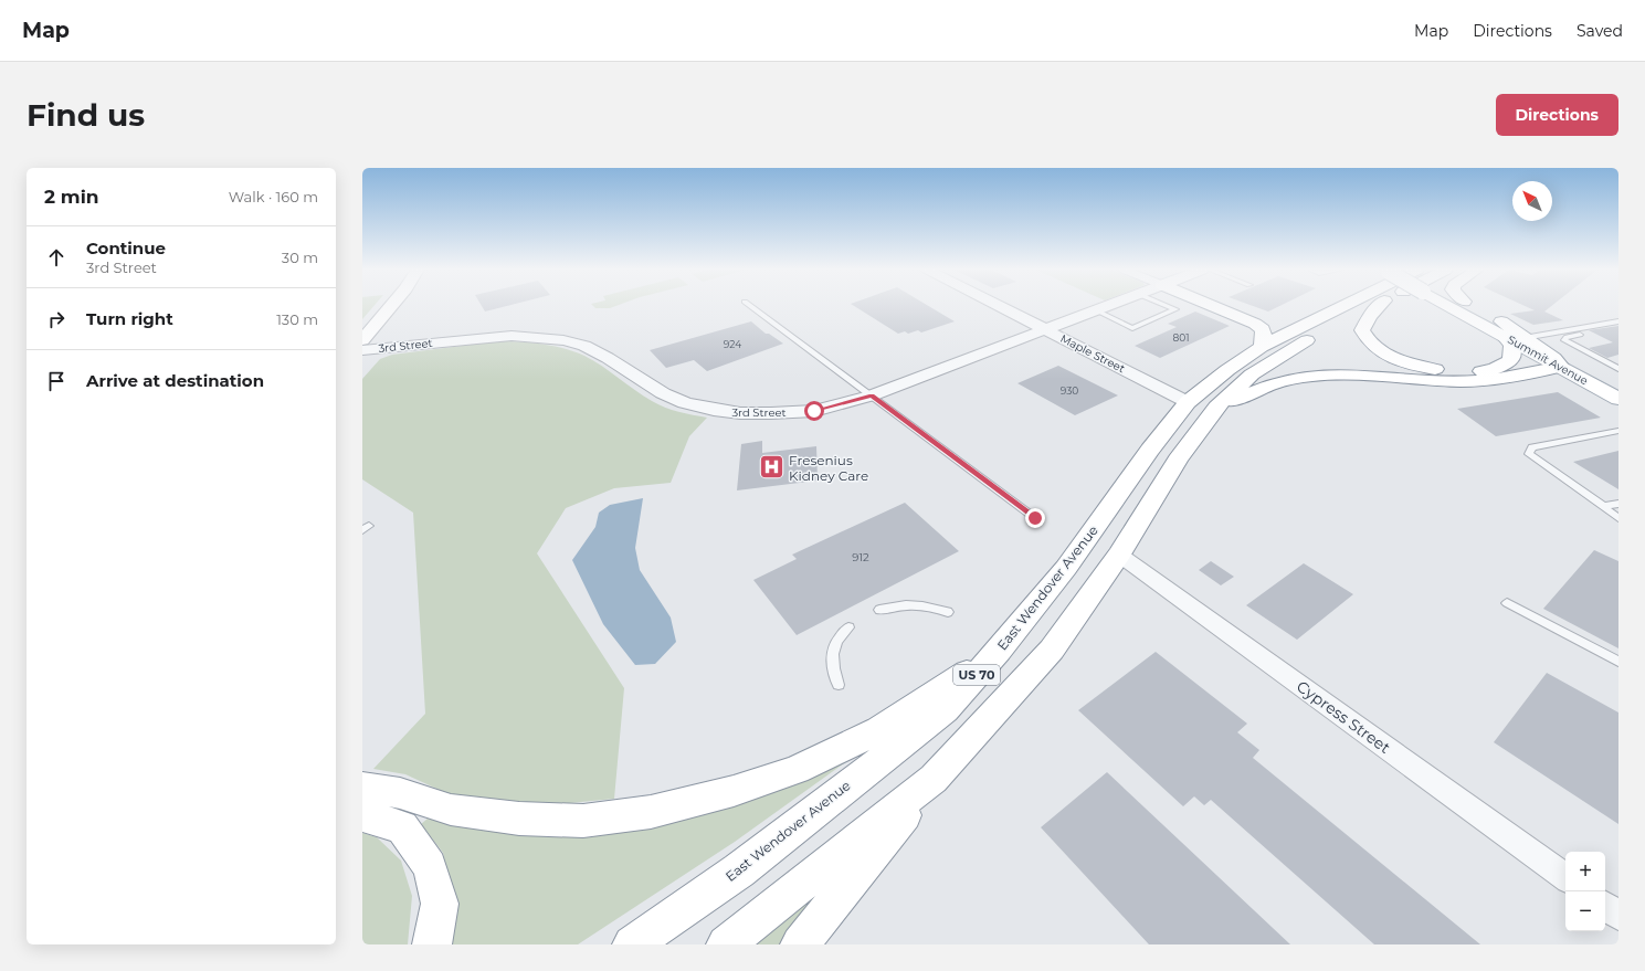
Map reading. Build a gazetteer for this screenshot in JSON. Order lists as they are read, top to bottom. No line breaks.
{"streets":{"main road":["Summit Avenue","East Wendover Avenue","US 70"],"street":["3rd Street","Maple Street","Cypress Street"]},"crossings":[["3rd Street","Maple Street"],["Maple Street","East Wendover Avenue"],["US 70","Cypress Street"]],"places":{"hospital":["Fresenius Kidney Care"]},"house_numbers":["801","924","930","912"],"north":"top left","page":{"header":"Map","nav":["Map","Directions","Saved"],"buttons":"Directions","title":"Find us","heading":["2 min","Walk · 160 m"],"list":[["Continue","3rd Street","30 m"],["Turn right","130 m"],"Arrive at destination"],"map_buttons":["+","−"]}}
